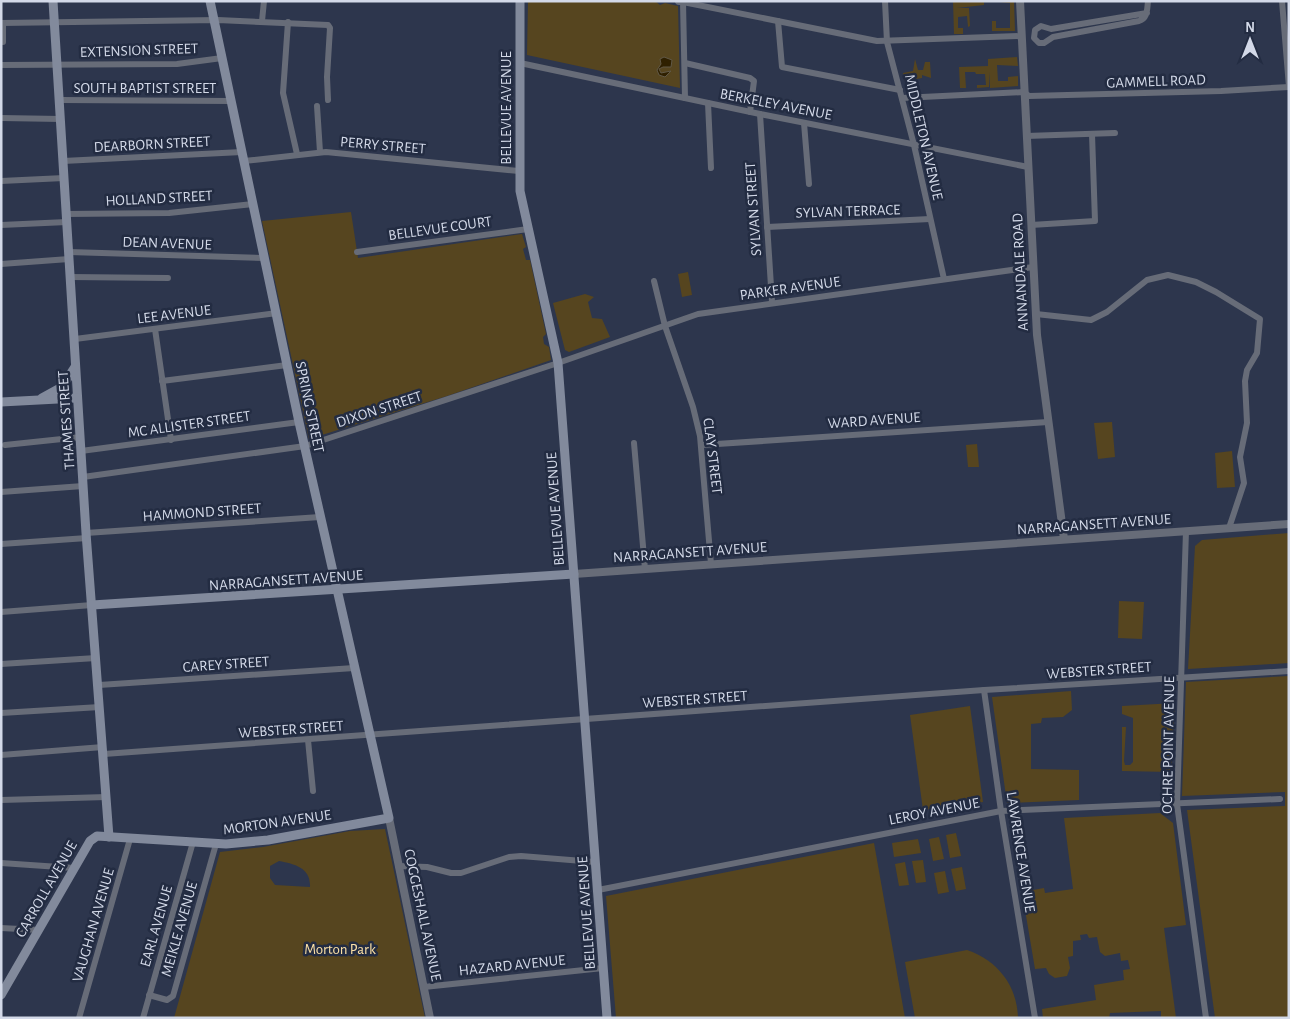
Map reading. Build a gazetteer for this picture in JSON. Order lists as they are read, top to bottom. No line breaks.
{"streets":{"main road":["BELLEVUE AVENUE","SPRING STREET","THAMES STREET","NARRAGANSETT AVENUE","MORTON AVENUE","CARROLL AVENUE"],"street":["EXTENSION STREET","GAMMELL ROAD","SOUTH BAPTIST STREET","BERKELEY AVENUE","MIDDLETON AVENUE","DEARBORN STREET","PERRY STREET","HOLLAND STREET","SYLVAN STREET","SYLVAN TERRACE","BELLEVUE COURT","DEAN AVENUE","ANNANDALE ROAD","PARKER AVENUE","LEE AVENUE","DIXON STREET","WARD AVENUE","MC ALLISTER STREET","CLAY STREET","HAMMOND STREET","CAREY STREET","WEBSTER STREET","OCHRE POINT AVENUE","LEROY AVENUE","LAWRENCE AVENUE","COGGESHALL AVENUE","VAUGHAN AVENUE","EARL AVENUE","MEIKLE AVENUE","HAZARD AVENUE"]},"crossings":[["EXTENSION STREET","SPRING STREET"],["EXTENSION STREET","THAMES STREET"],["GAMMELL ROAD","MIDDLETON AVENUE"],["GAMMELL ROAD","ANNANDALE ROAD"],["SOUTH BAPTIST STREET","SPRING STREET"],["SOUTH BAPTIST STREET","THAMES STREET"],["BERKELEY AVENUE","BELLEVUE AVENUE"],["BERKELEY AVENUE","MIDDLETON AVENUE"],["BERKELEY AVENUE","SYLVAN STREET"],["BERKELEY AVENUE","ANNANDALE ROAD"],["BELLEVUE AVENUE","PERRY STREET"],["BELLEVUE AVENUE","BELLEVUE COURT"],["BELLEVUE AVENUE","PARKER AVENUE"],["BELLEVUE AVENUE","DIXON STREET"],["BELLEVUE AVENUE","NARRAGANSETT AVENUE"],["BELLEVUE AVENUE","WEBSTER STREET"],["BELLEVUE AVENUE","LEROY AVENUE"],["BELLEVUE AVENUE","HAZARD AVENUE"],["MIDDLETON AVENUE","SYLVAN TERRACE"],["MIDDLETON AVENUE","PARKER AVENUE"],["DEARBORN STREET","PERRY STREET"],["DEARBORN STREET","SPRING STREET"],["DEARBORN STREET","THAMES STREET"],["PERRY STREET","SPRING STREET"],["HOLLAND STREET","SPRING STREET"],["HOLLAND STREET","THAMES STREET"],["SYLVAN STREET","SYLVAN TERRACE"],["SYLVAN STREET","PARKER AVENUE"],["DEAN AVENUE","SPRING STREET"],["DEAN AVENUE","THAMES STREET"],["ANNANDALE ROAD","PARKER AVENUE"],["ANNANDALE ROAD","WARD AVENUE"],["ANNANDALE ROAD","NARRAGANSETT AVENUE"],["PARKER AVENUE","DIXON STREET"],["PARKER AVENUE","CLAY STREET"],["LEE AVENUE","SPRING STREET"],["LEE AVENUE","THAMES STREET"],["SPRING STREET","DIXON STREET"],["SPRING STREET","MC ALLISTER STREET"],["SPRING STREET","HAMMOND STREET"],["SPRING STREET","NARRAGANSETT AVENUE"],["SPRING STREET","CAREY STREET"],["SPRING STREET","WEBSTER STREET"],["SPRING STREET","MORTON AVENUE"],["SPRING STREET","COGGESHALL AVENUE"],["DIXON STREET","THAMES STREET"],["THAMES STREET","MC ALLISTER STREET"],["THAMES STREET","HAMMOND STREET"],["THAMES STREET","NARRAGANSETT AVENUE"],["THAMES STREET","CAREY STREET"],["THAMES STREET","WEBSTER STREET"],["THAMES STREET","MORTON AVENUE"],["THAMES STREET","CARROLL AVENUE"],["WARD AVENUE","CLAY STREET"],["CLAY STREET","NARRAGANSETT AVENUE"],["NARRAGANSETT AVENUE","OCHRE POINT AVENUE"],["WEBSTER STREET","OCHRE POINT AVENUE"],["WEBSTER STREET","LAWRENCE AVENUE"],["OCHRE POINT AVENUE","LEROY AVENUE"],["LEROY AVENUE","LAWRENCE AVENUE"],["MORTON AVENUE","CARROLL AVENUE"],["MORTON AVENUE","COGGESHALL AVENUE"],["MORTON AVENUE","VAUGHAN AVENUE"],["MORTON AVENUE","EARL AVENUE"],["MORTON AVENUE","MEIKLE AVENUE"],["COGGESHALL AVENUE","HAZARD AVENUE"],["EARL AVENUE","MEIKLE AVENUE"]],"parks":["Morton Park"],"north":"top"}
